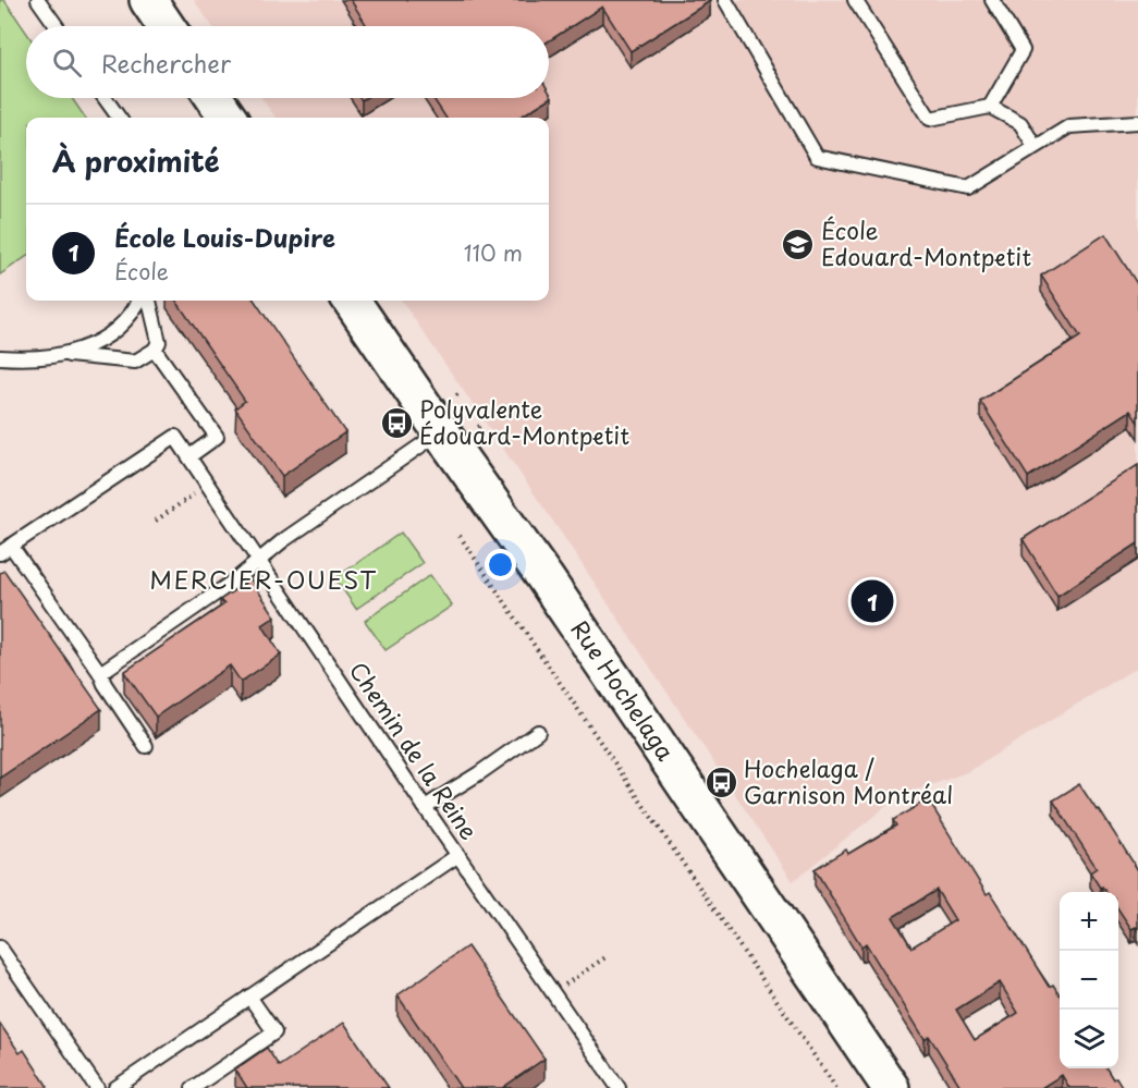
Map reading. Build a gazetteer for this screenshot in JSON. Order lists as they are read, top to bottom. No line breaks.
{"streets":{"main road":["Rue Hochelaga"],"lane":["Chemin de la Reine"]},"districts":["MERCIER-OUEST"],"places":{"school or university":["École Edouard-Montpetit"],"bus stop":["Polyvalente Édouard-Montpetit","Hochelaga / Garnison Montréal"]},"page":{"search":"Rechercher","heading":"À proximité","list":[{"mark":"1","name":"École Louis-Dupire","note":"École","value":"110 m"}],"pins":"1","map_buttons":["+","−"]}}
